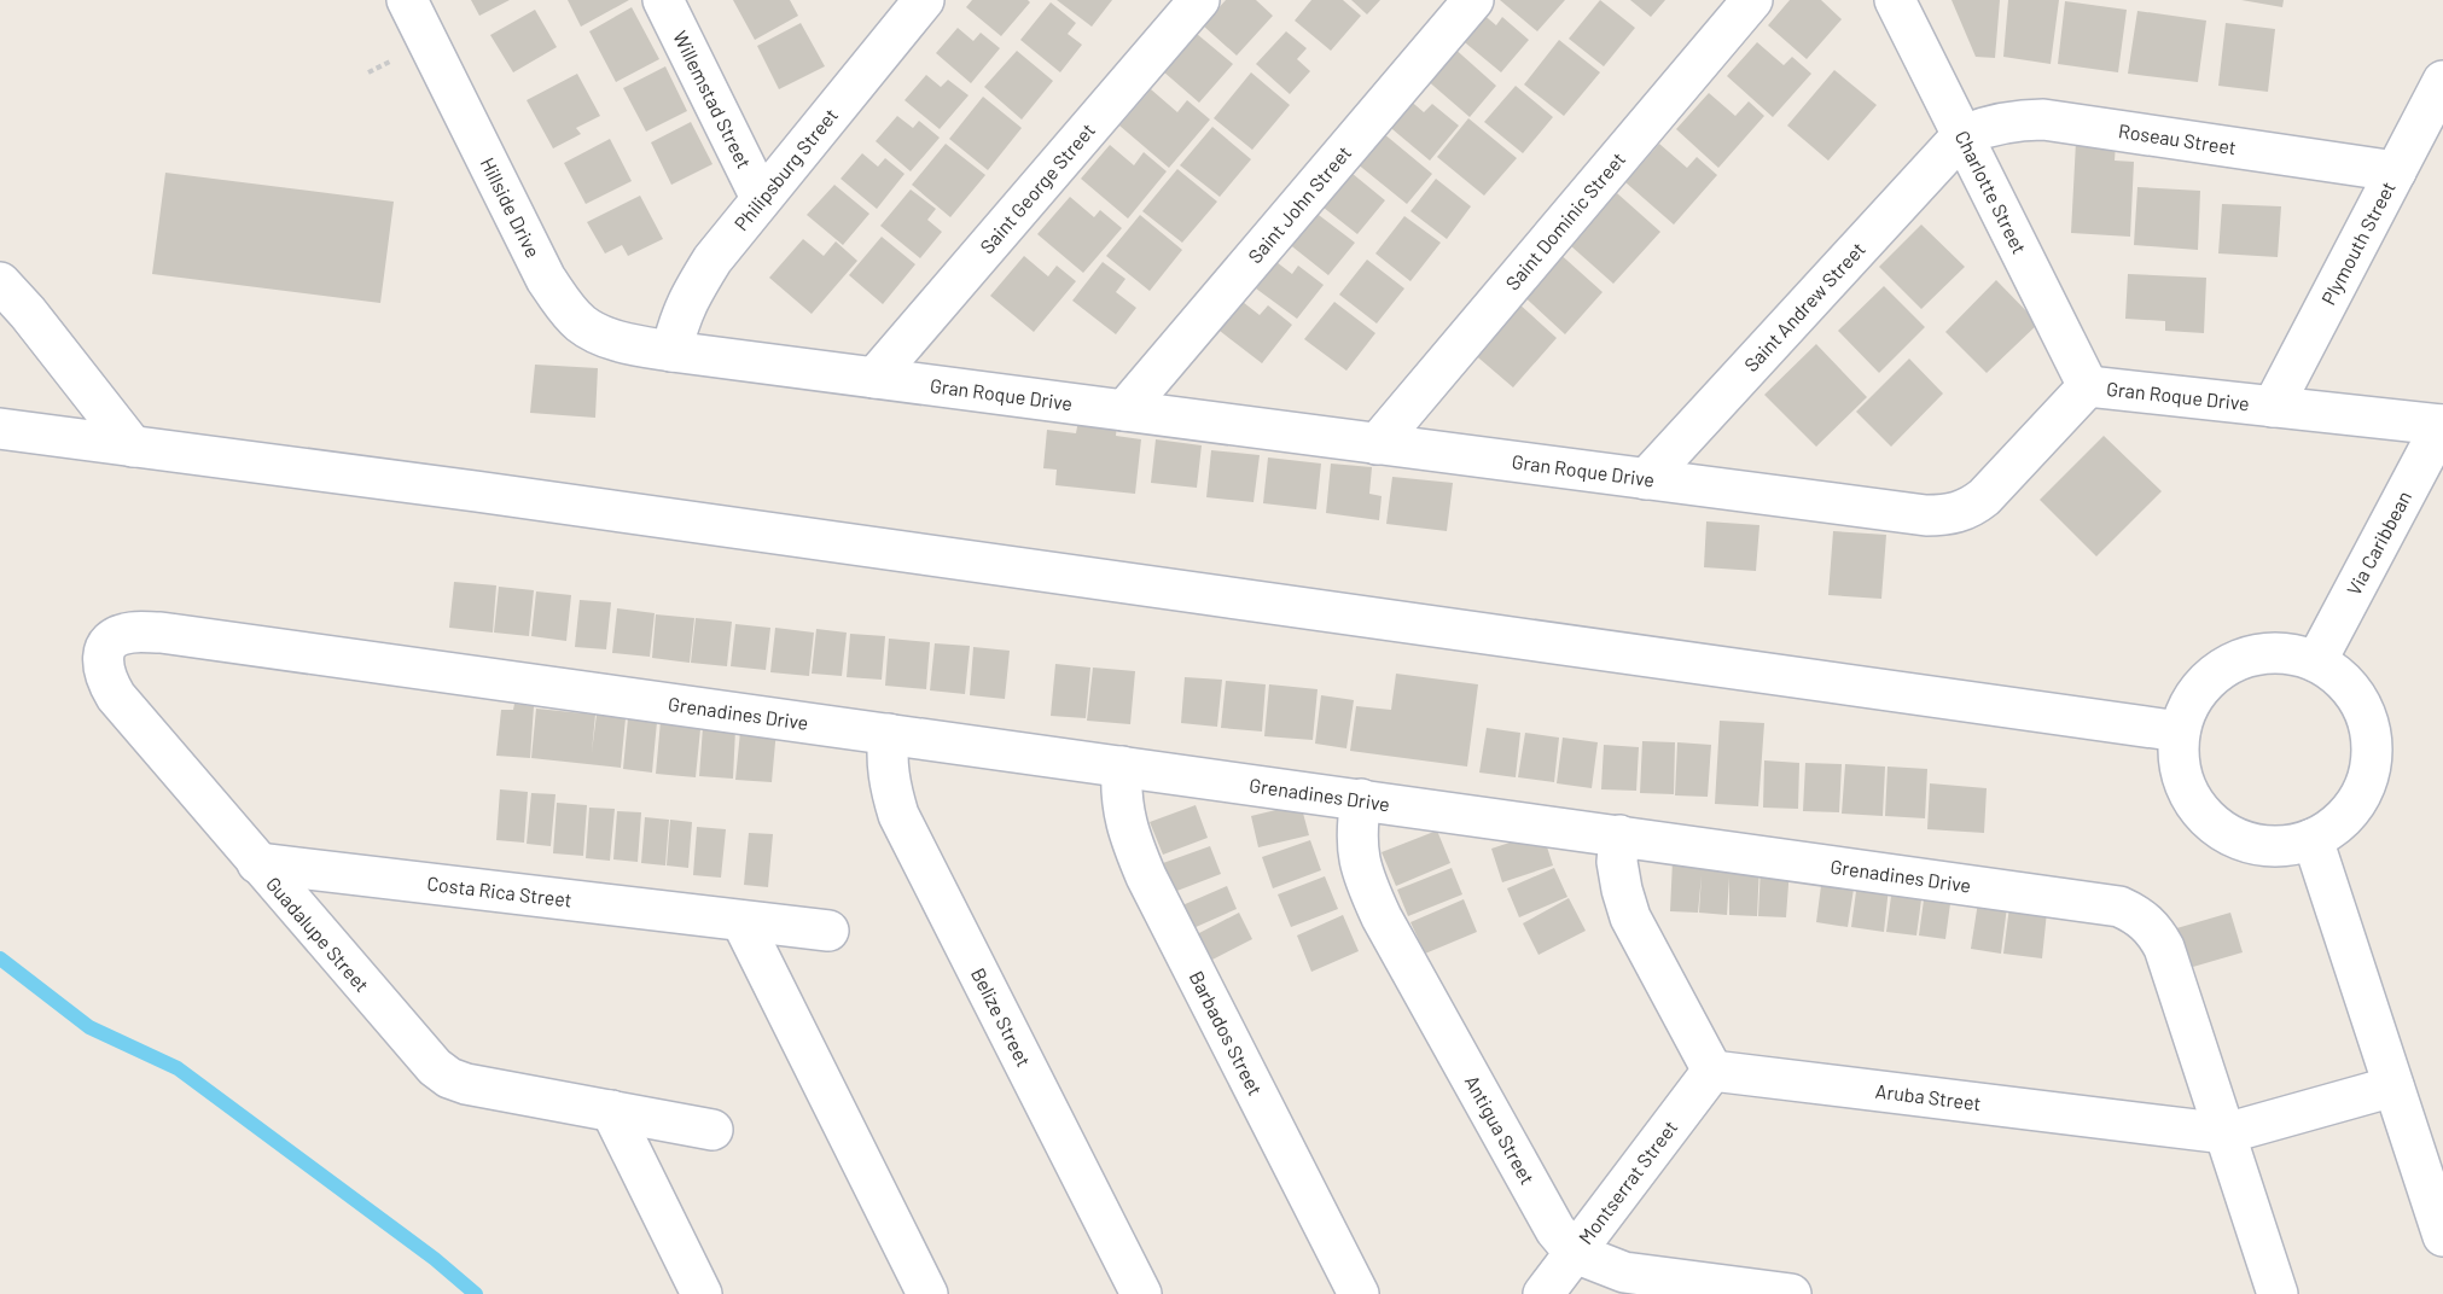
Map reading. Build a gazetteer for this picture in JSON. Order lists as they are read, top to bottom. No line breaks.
{"streets":{"street":["Willemstad Street","Roseau Street","Philipsburg Street","Saint George Street","Charlotte Street","Saint John Street","Hillside Drive","Saint Dominic Street","Plymouth Street","Saint Andrew Street","Gran Roque Drive","Via Caribbean","Grenadines Drive","Costa Rica Street","Guadalupe Street","Belize Street","Barbados Street","Aruba Street","Antigua Street","Montserrat Street"]},"crossings":[["Willemstad Street","Philipsburg Street"],["Roseau Street","Charlotte Street"],["Roseau Street","Plymouth Street"],["Roseau Street","Saint Andrew Street"],["Philipsburg Street","Hillside Drive"],["Philipsburg Street","Gran Roque Drive"],["Saint George Street","Gran Roque Drive"],["Charlotte Street","Saint Andrew Street"],["Charlotte Street","Gran Roque Drive"],["Saint John Street","Gran Roque Drive"],["Hillside Drive","Gran Roque Drive"],["Saint Dominic Street","Gran Roque Drive"],["Plymouth Street","Gran Roque Drive"],["Saint Andrew Street","Gran Roque Drive"],["Gran Roque Drive","Via Caribbean"],["Grenadines Drive","Guadalupe Street"],["Grenadines Drive","Belize Street"],["Grenadines Drive","Barbados Street"],["Grenadines Drive","Aruba Street"],["Grenadines Drive","Antigua Street"],["Costa Rica Street","Guadalupe Street"],["Aruba Street","Montserrat Street"],["Antigua Street","Montserrat Street"]]}
